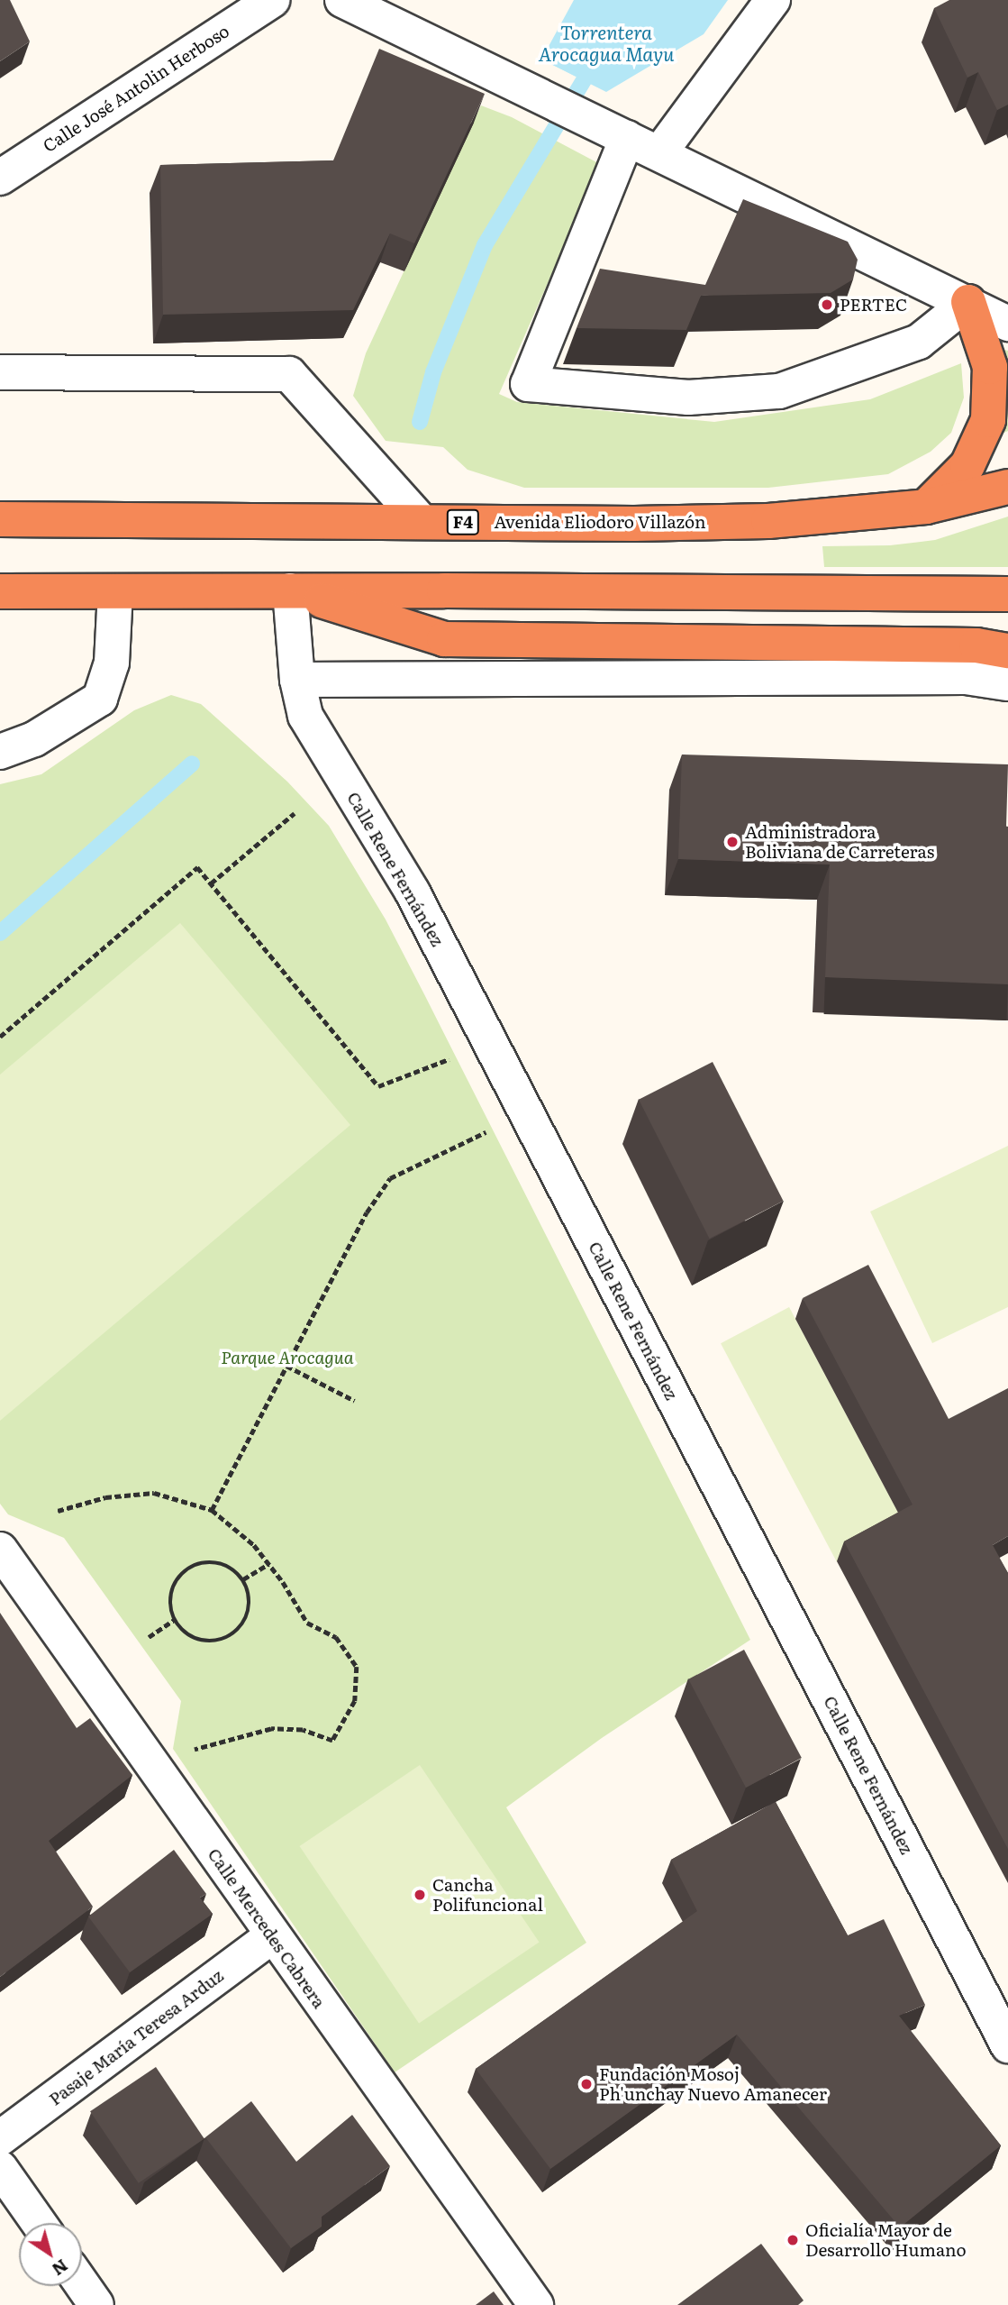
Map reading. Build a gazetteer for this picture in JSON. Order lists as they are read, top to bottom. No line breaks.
{"streets":{"highway":["F4","Avenida Eliodoro Villazón"],"street":["Calle José Antolin Herboso","Calle Rene Fernández","Calle Mercedes Cabrera","Pasaje María Teresa Arduz"]},"crossings":[["Calle Mercedes Cabrera","Pasaje María Teresa Arduz"]],"water":["Torrentera Arocagua Mayu"],"parks":["Parque Arocagua"],"places":["PERTEC","Administradora Boliviana de Carreteras","Cancha Polifuncional","Fundación Mosoj Ph'unchay Nuevo Amanecer","Oficialía Mayor de Desarrollo Humano"],"north":"bottom right"}
